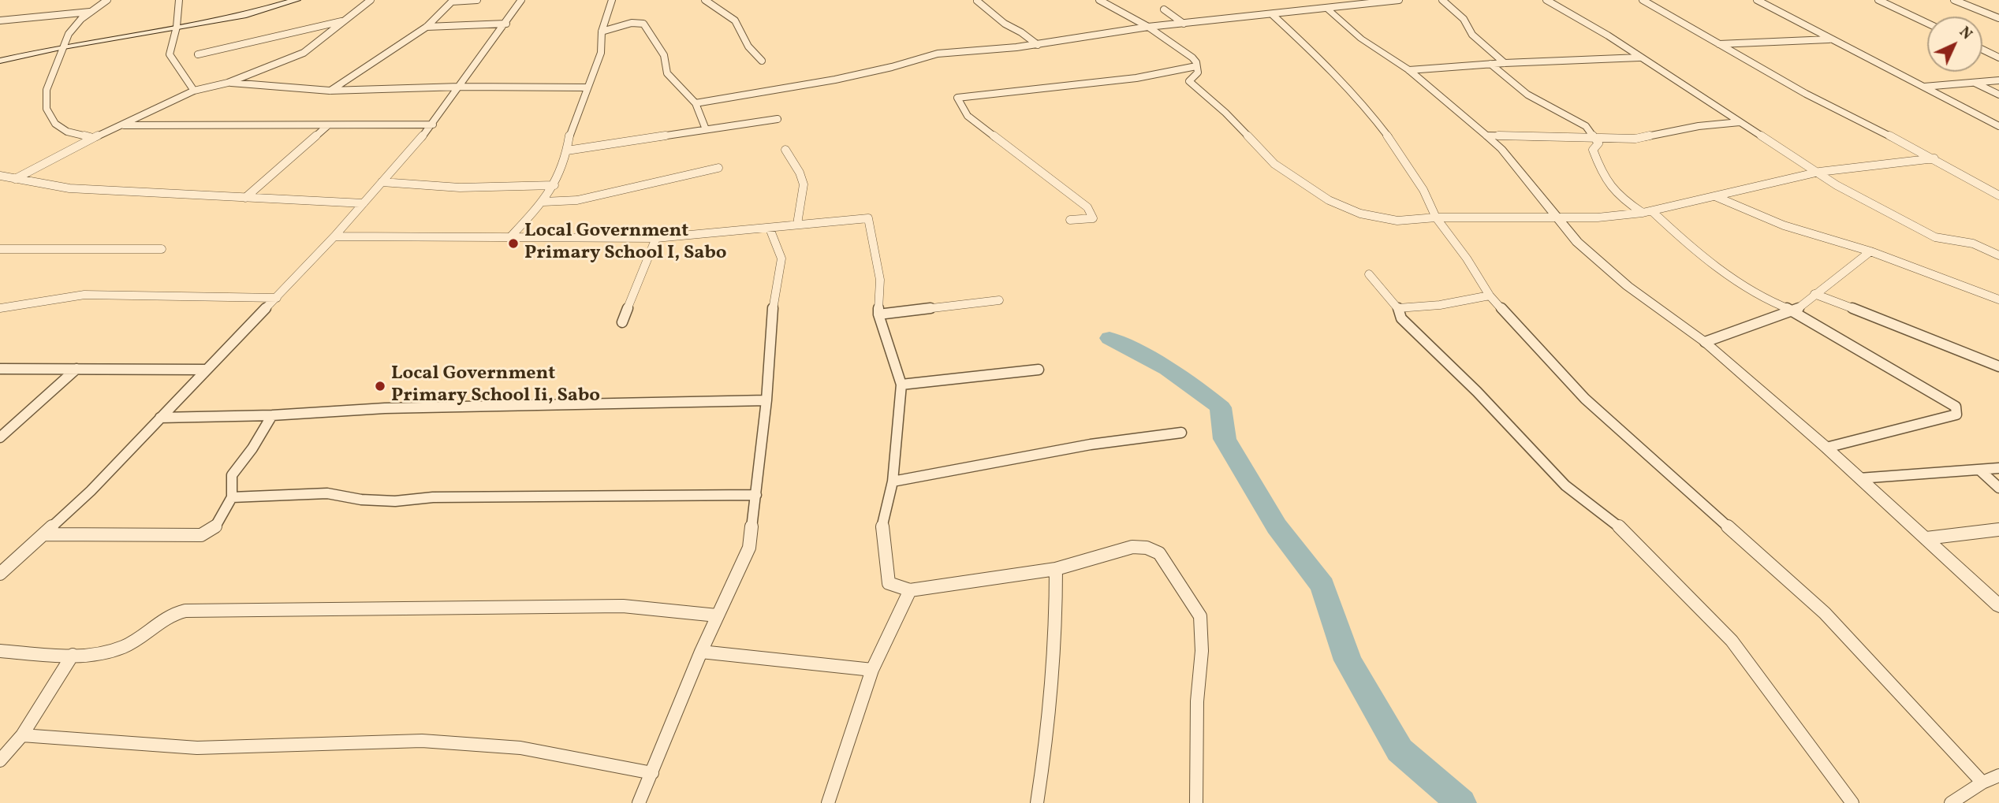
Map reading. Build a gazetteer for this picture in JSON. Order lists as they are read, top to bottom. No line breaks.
{"places":["Local Government Primary School I, Sabo","Local Government Primary School Ii, Sabo"],"north":"top right"}
